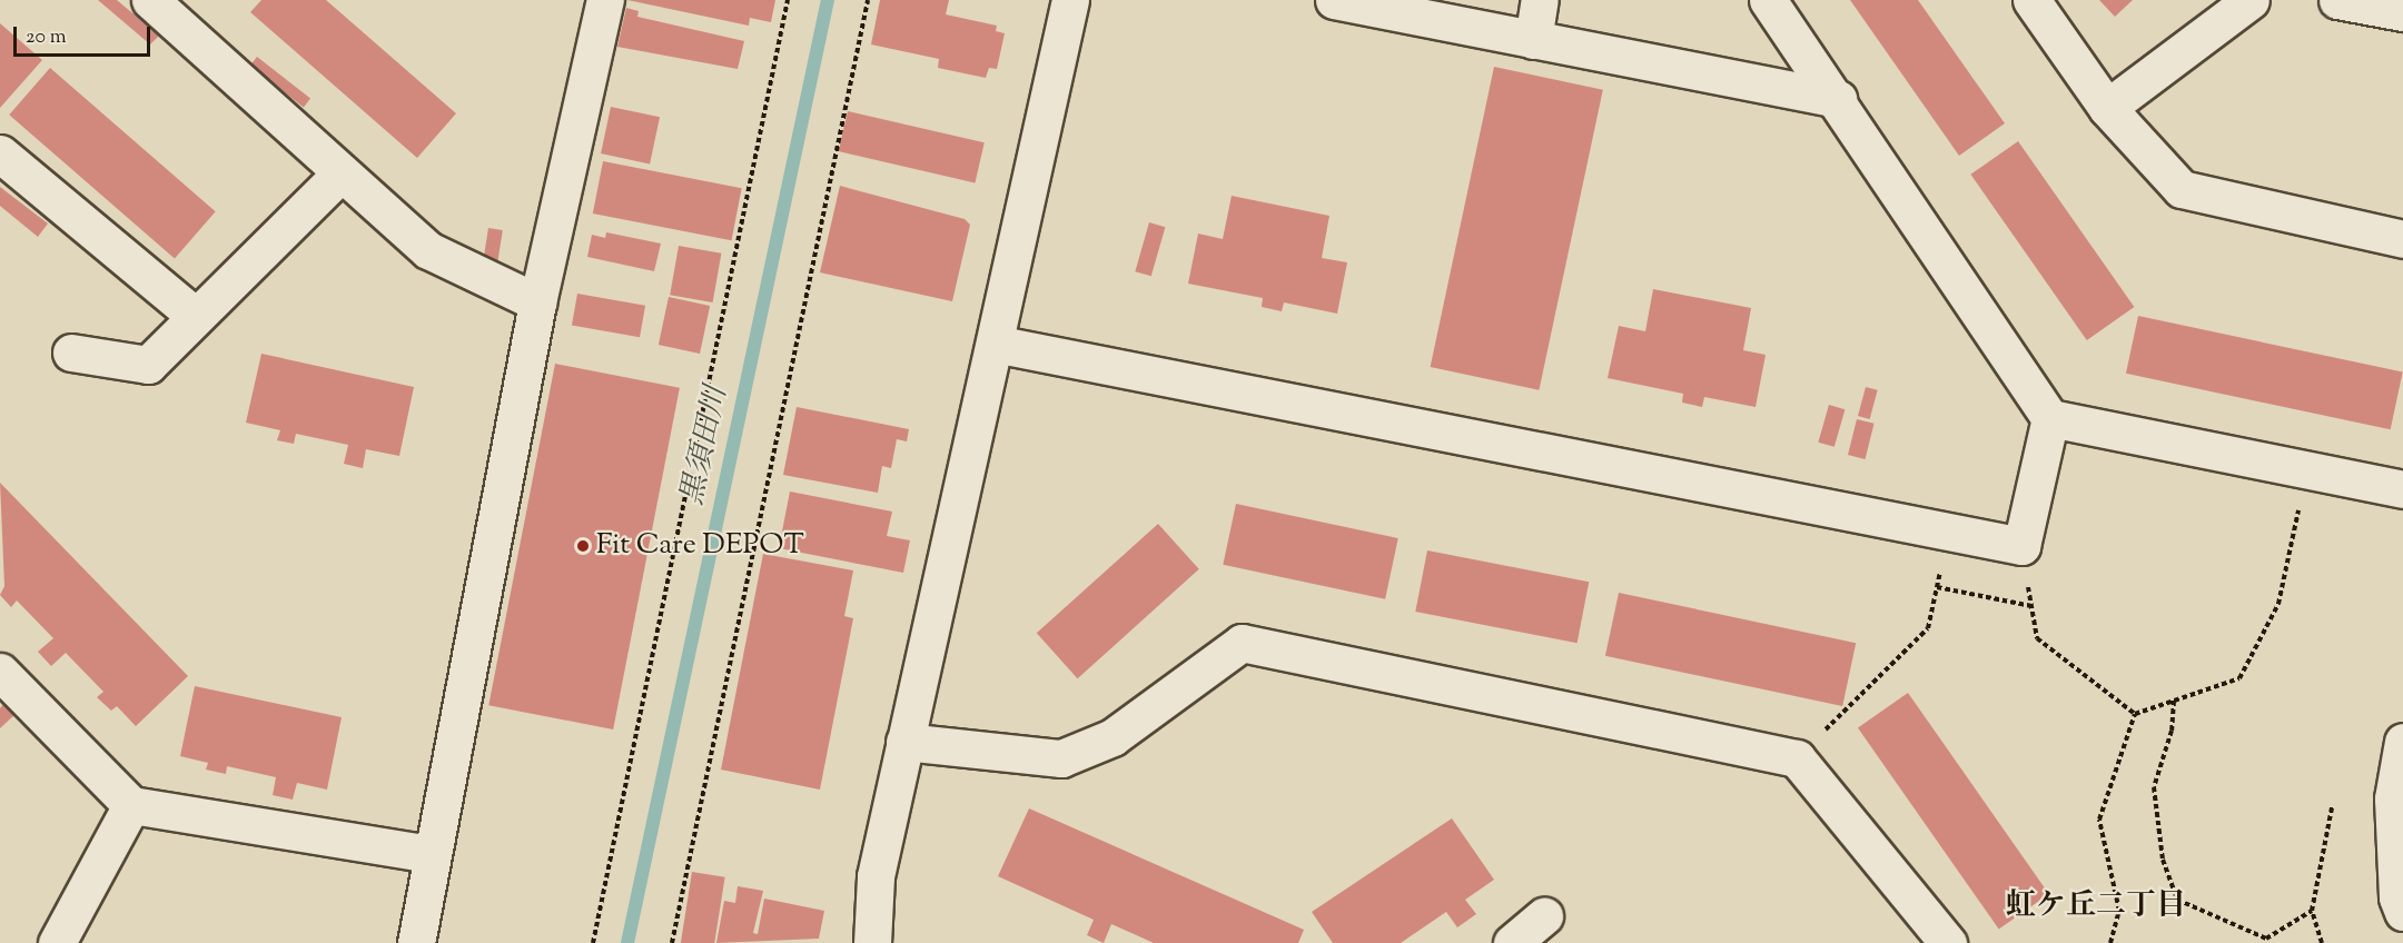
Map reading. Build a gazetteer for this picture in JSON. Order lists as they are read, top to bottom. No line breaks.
{"districts":["虹ケ丘二丁目"],"water":["黒須田川"],"places":["Fit Care DEPOT"],"scale_bar":"20 m"}
